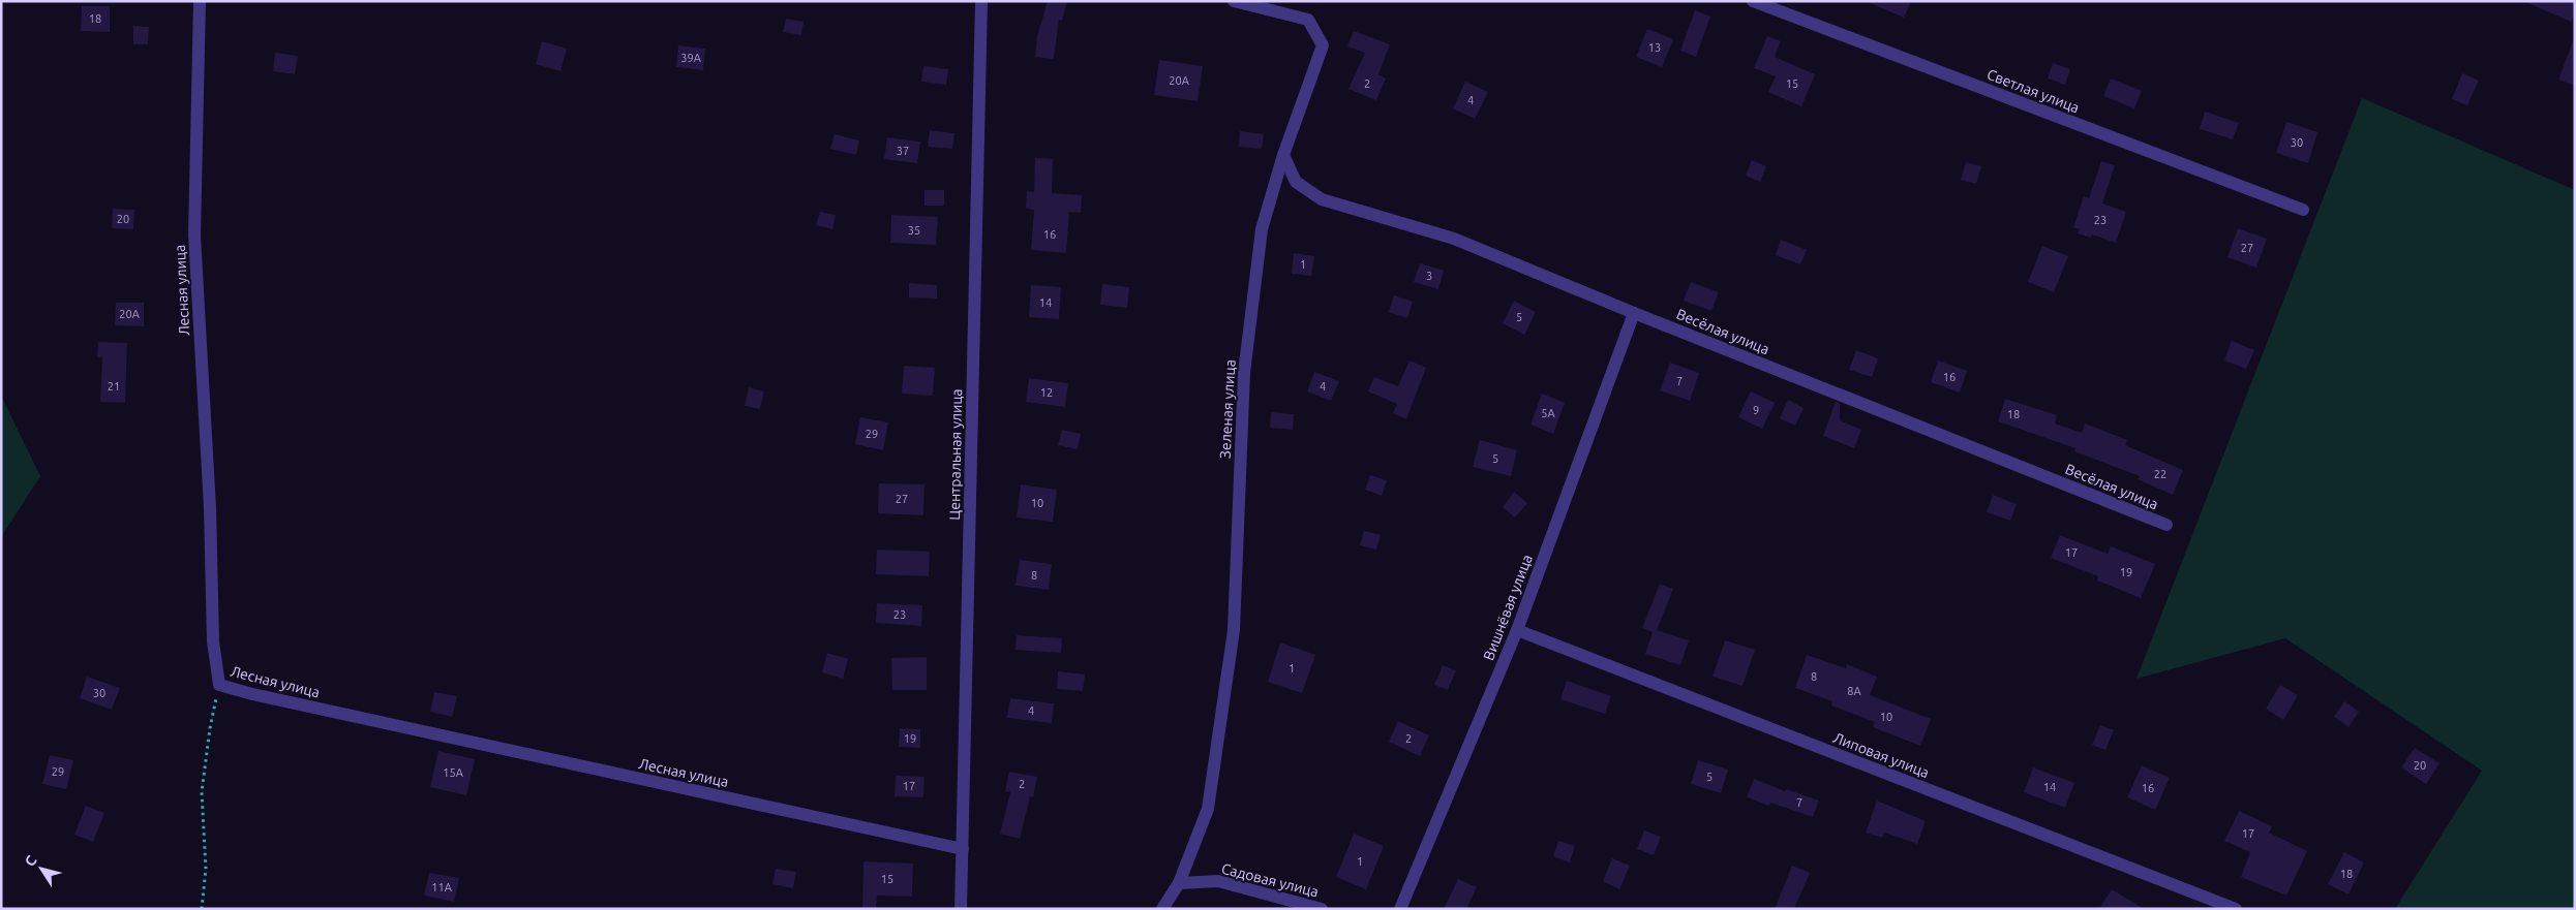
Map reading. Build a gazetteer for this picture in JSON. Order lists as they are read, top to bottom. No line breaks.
{"streets":{"street":["Светлая улица","Лесная улица","Весёлая улица","Зеленая улица","Центральная улица","Вишнёвая улица","Липовая улица","Садовая улица"]},"crossings":[["Лесная улица","Центральная улица"],["Весёлая улица","Зеленая улица"],["Весёлая улица","Вишнёвая улица"],["Зеленая улица","Садовая улица"],["Вишнёвая улица","Липовая улица"]],"house_numbers":["18","13","39А","20А","2","15","4","30","37","20","23","35","16","27","1","3","14","20А","5","16","7","21","4","12","9","5А","18","29","5","22","27","10","17","19","8","23","1","8","8А","30","4","10","19","2","20","29","15А","5","2","17","14","16","7","17","1","18","15","11А"],"north":"top left"}
